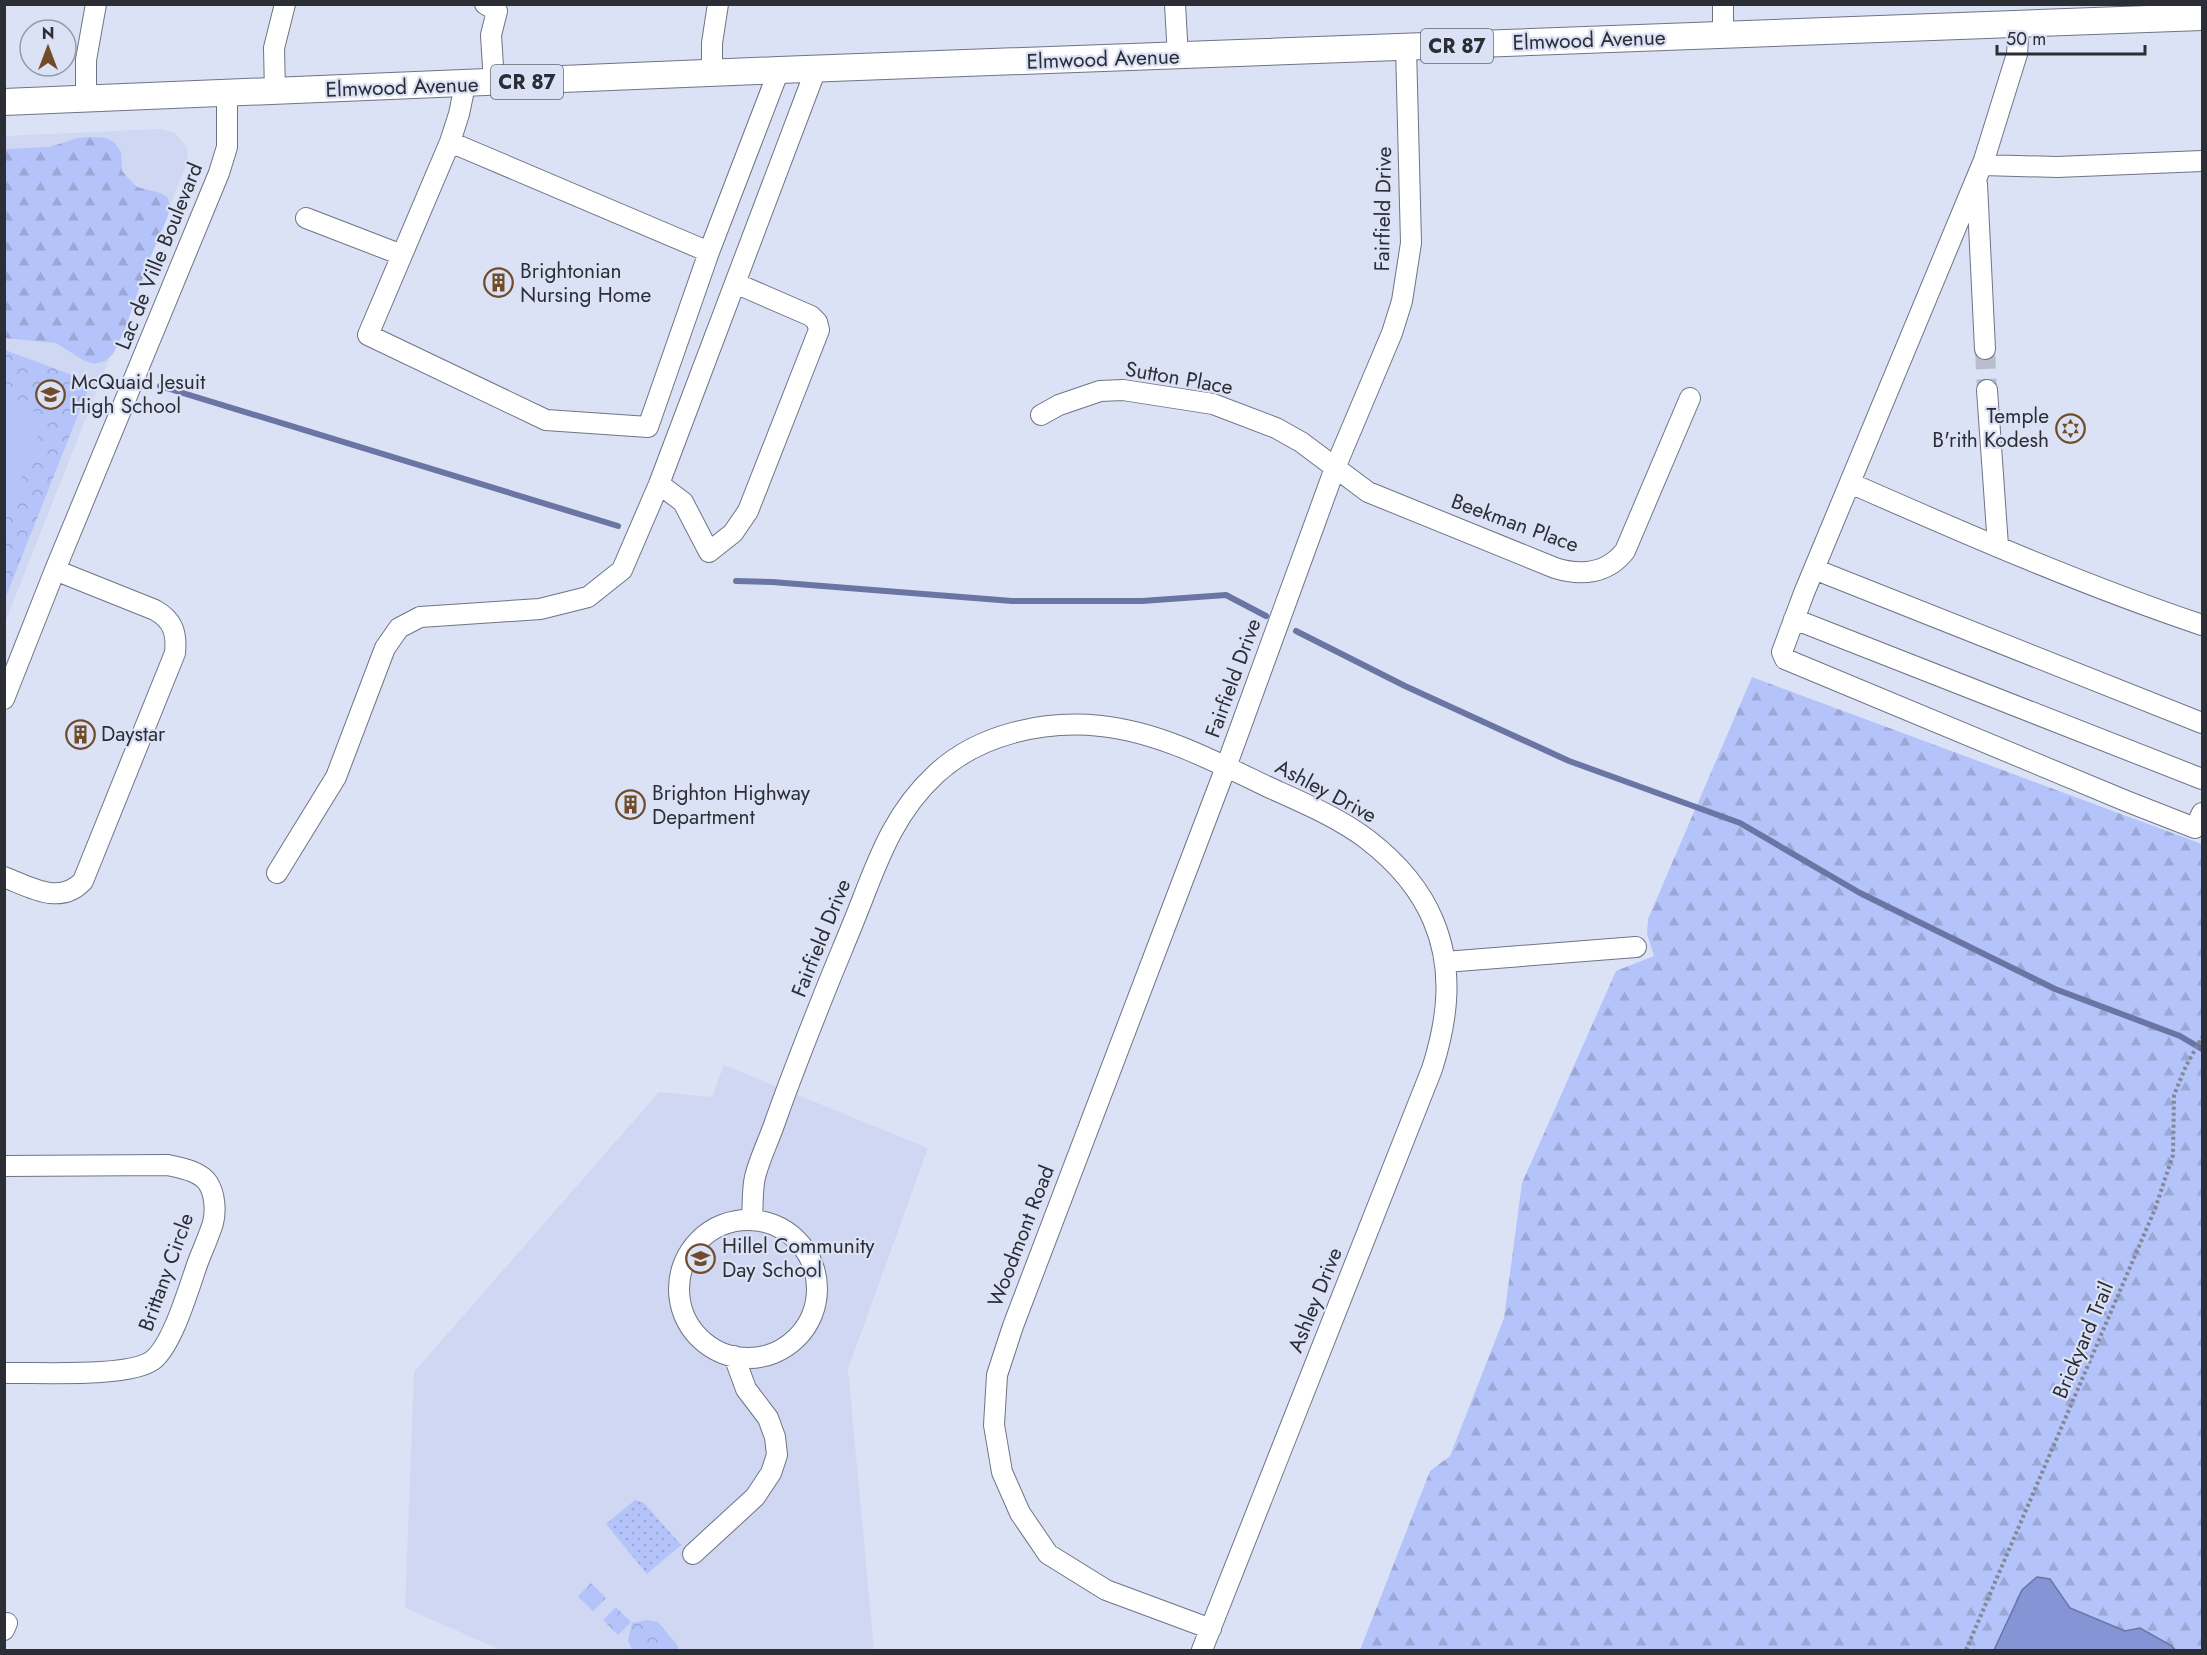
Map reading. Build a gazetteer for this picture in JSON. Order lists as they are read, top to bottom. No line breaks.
{"streets":{"main road":["Elmwood Avenue","CR 87"],"street":["Fairfield Drive","Lac de Ville Boulevard","Sutton Place","Beekman Place","Ashley Drive","Woodmont Road","Brittany Circle"],"path":["Brickyard Trail"]},"crossings":[["Elmwood Avenue","Fairfield Drive"],["Elmwood Avenue","Lac de Ville Boulevard"],["Fairfield Drive","Sutton Place"],["Fairfield Drive","Beekman Place"],["Fairfield Drive","Ashley Drive"],["Fairfield Drive","Woodmont Road"],["Sutton Place","Beekman Place"],["Ashley Drive","Woodmont Road"]],"places":{"building":["Brightonian Nursing Home","Daystar","Brighton Highway Department"],"school or university":["McQuaid Jesuit High School","Hillel Community Day School"],"synagogue":["Temple B'rith Kodesh"]},"scale_bar":"50 m","north":"top"}
